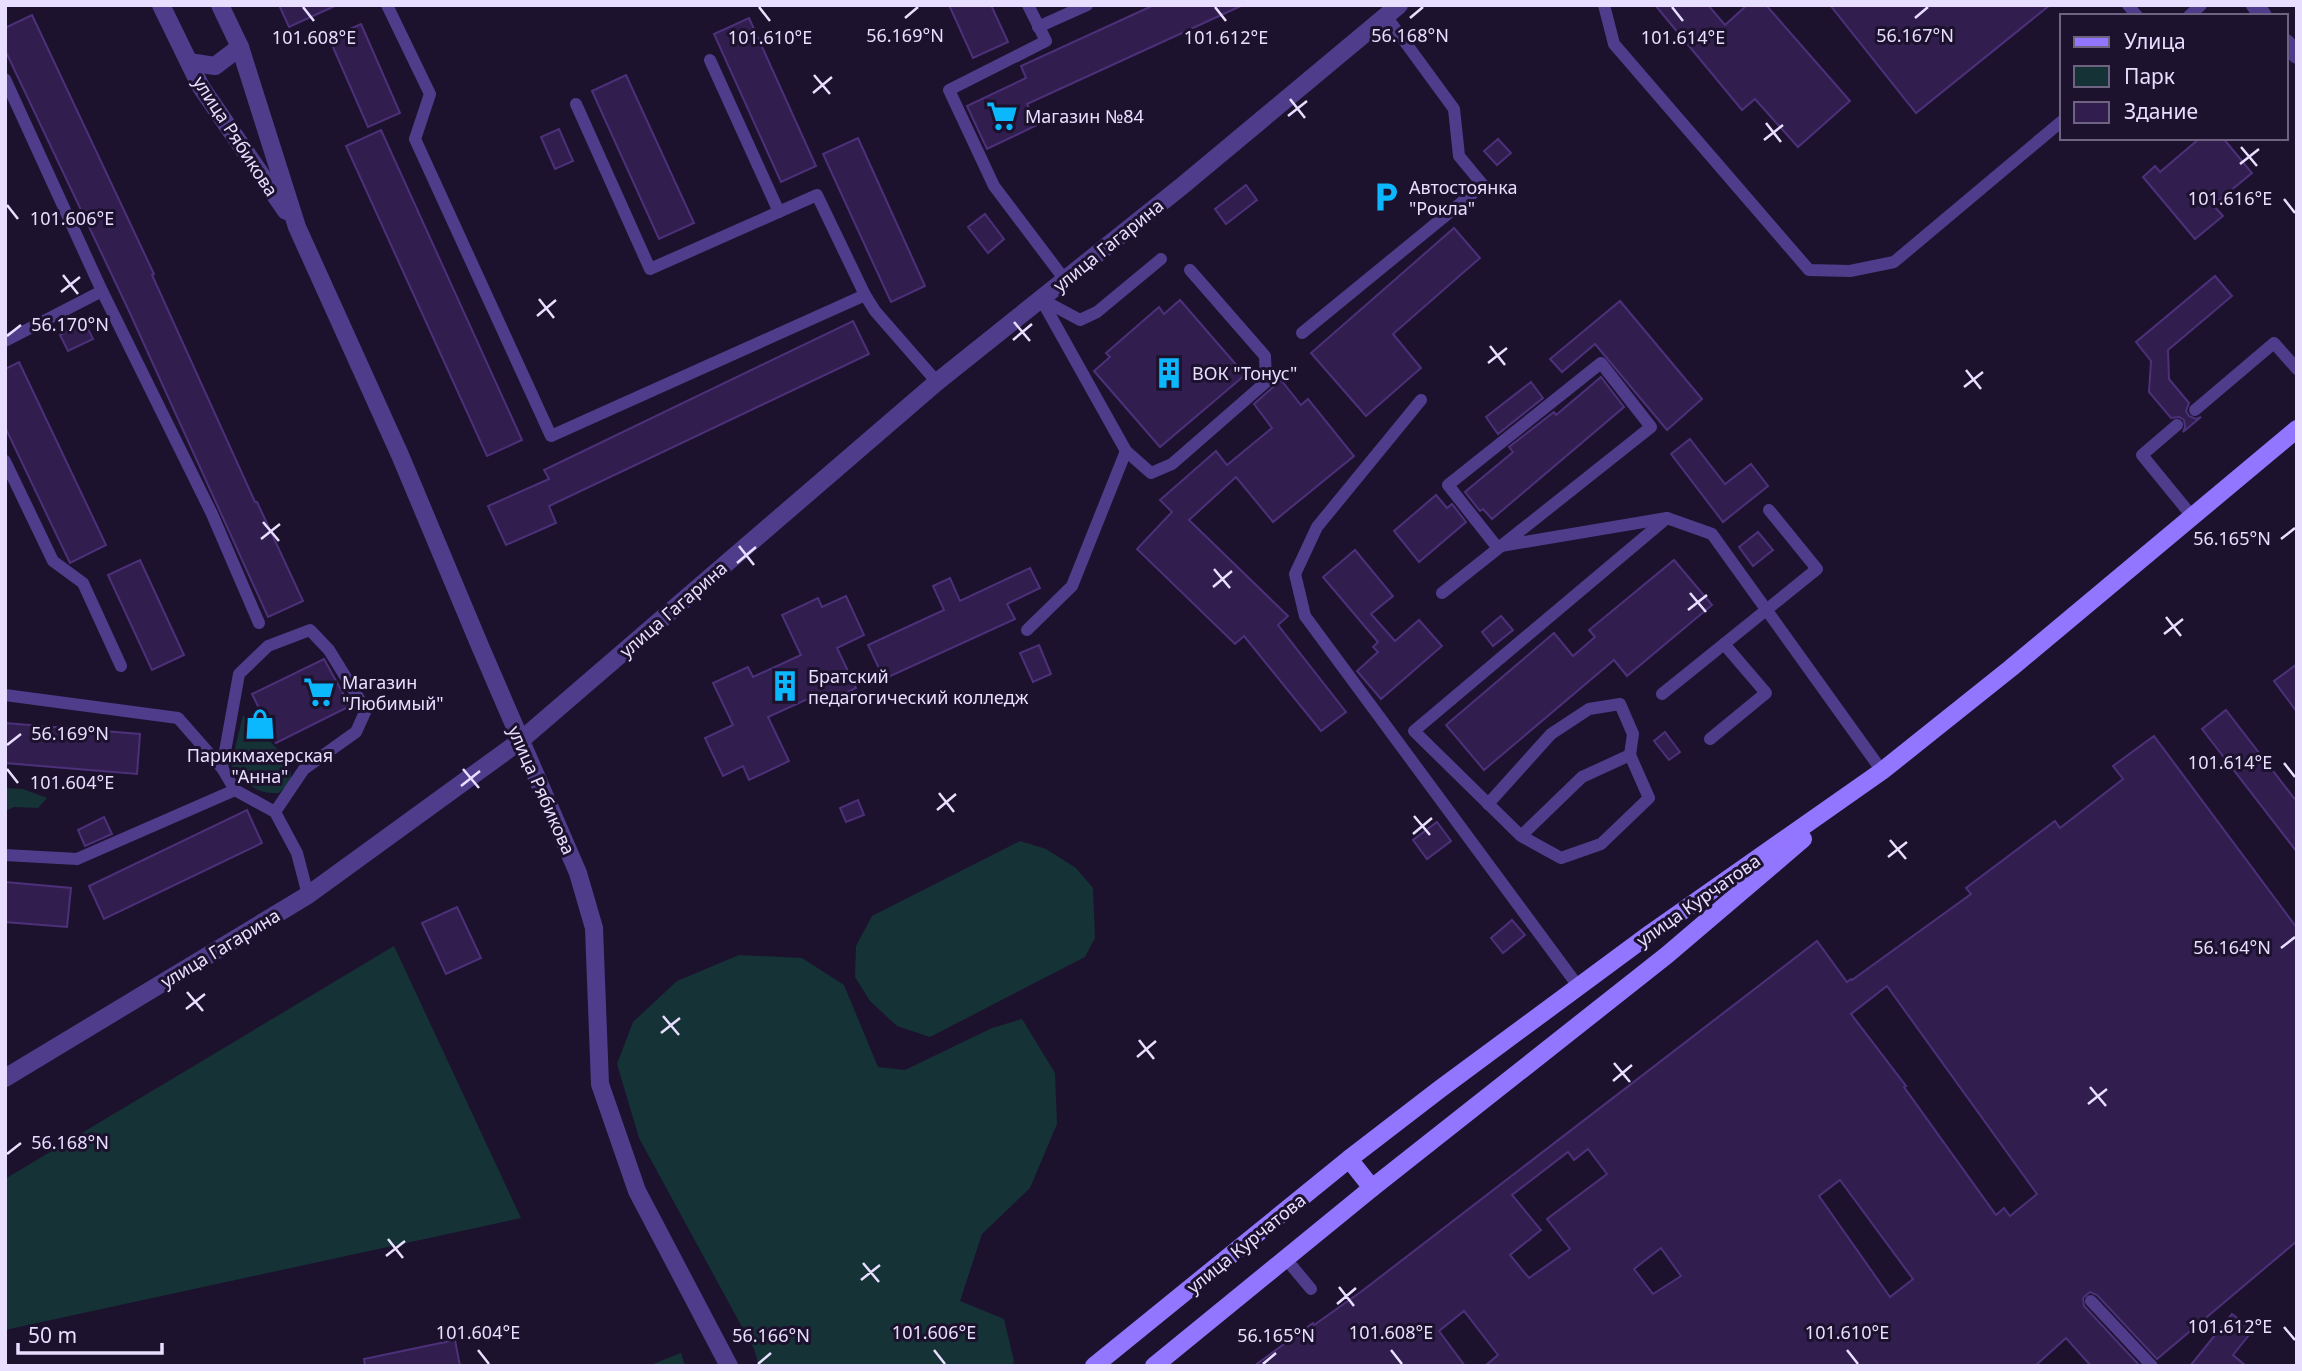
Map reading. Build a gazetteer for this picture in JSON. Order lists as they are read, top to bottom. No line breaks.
{"streets":{"main road":["улица Курчатова"],"street":["улица Рябикова","улица Гагарина"]},"crossings":[["улица Рябикова","улица Гагарина"]],"places":{"supermarket":["Магазин №84","Магазин \"Любимый\""],"parking":["Автостоянка \"Рокла\""],"building":["ВОК \"Тонус\"","Братский педагогический колледж"],"shop":["Парикмахерская \"Анна\""]},"legend":["Улица","Парк","Здание"],"scale_bar":"50 m","coordinates":["56.169°N","56.168°N","56.167°N","101.608°E","101.610°E","101.612°E","101.614°E","101.616°E","101.606°E","56.170°N","56.165°N","101.604°E","56.164°N","56.166°N"]}
